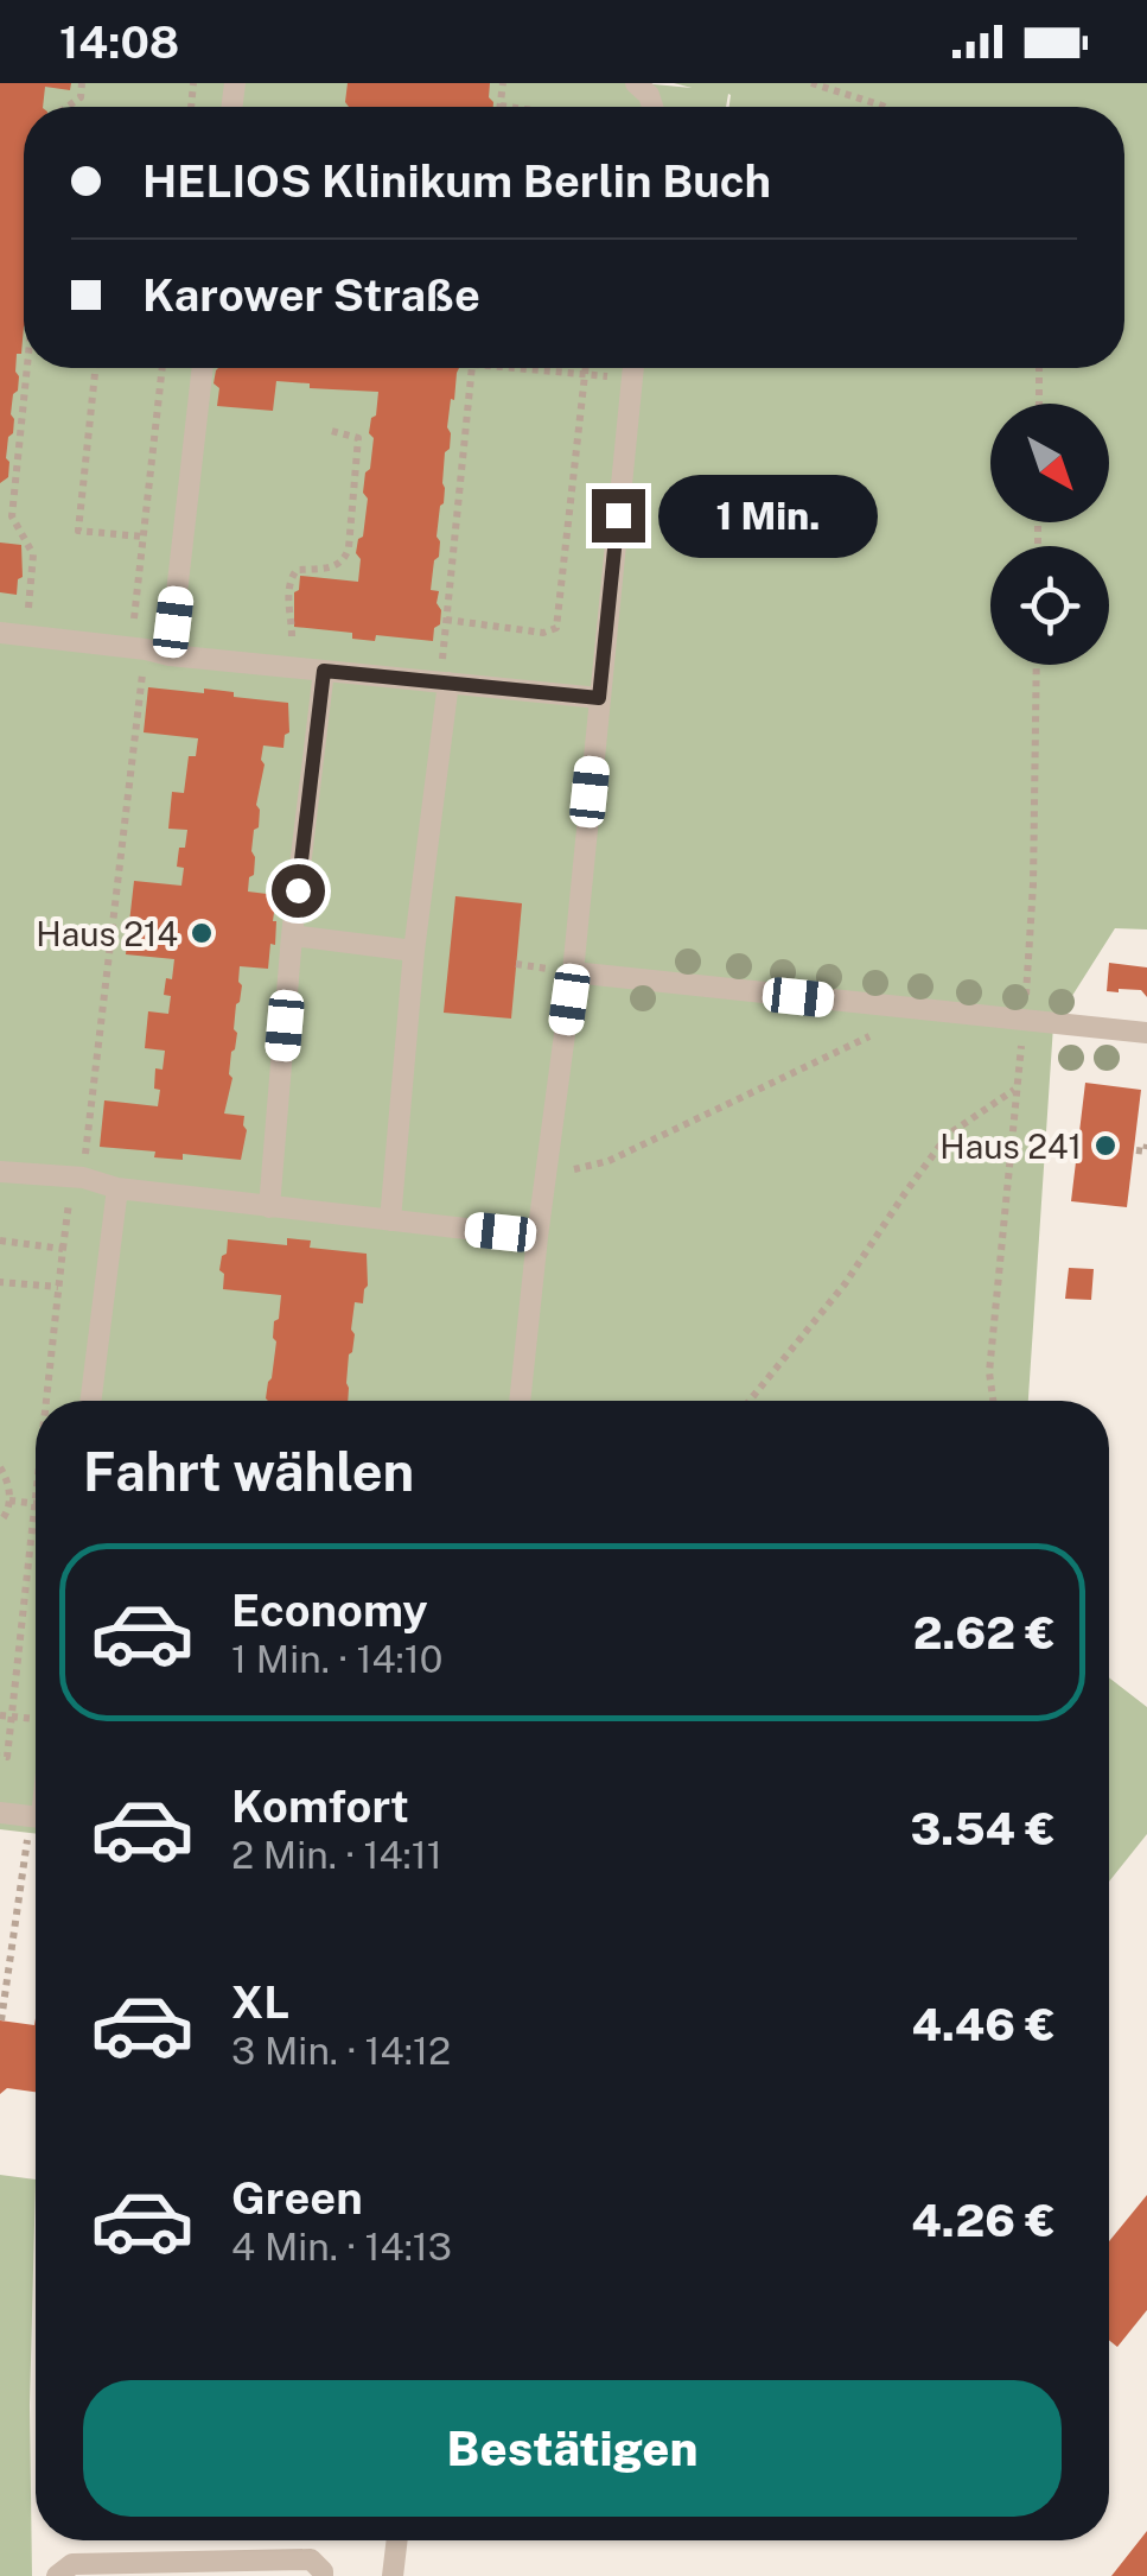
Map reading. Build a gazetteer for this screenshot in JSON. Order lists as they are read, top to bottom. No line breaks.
{"places":["Haus 214","Haus 241"],"north":"bottom right","page":{"status":"14:08","banner":["HELIOS Klinikum Berlin Buch","Karower Straße"],"bubble":"1 Min.","heading":"Fahrt wählen","list":[{"name":"Economy","note":"1 Min. · 14:10","value":"2.62 €"},{"name":"Komfort","note":"2 Min. · 14:11","value":"3.54 €"},{"name":"XL","note":"3 Min. · 14:12","value":"4.46 €"},{"name":"Green","note":"4 Min. · 14:13","value":"4.26 €"}],"buttons":"Bestätigen"}}
